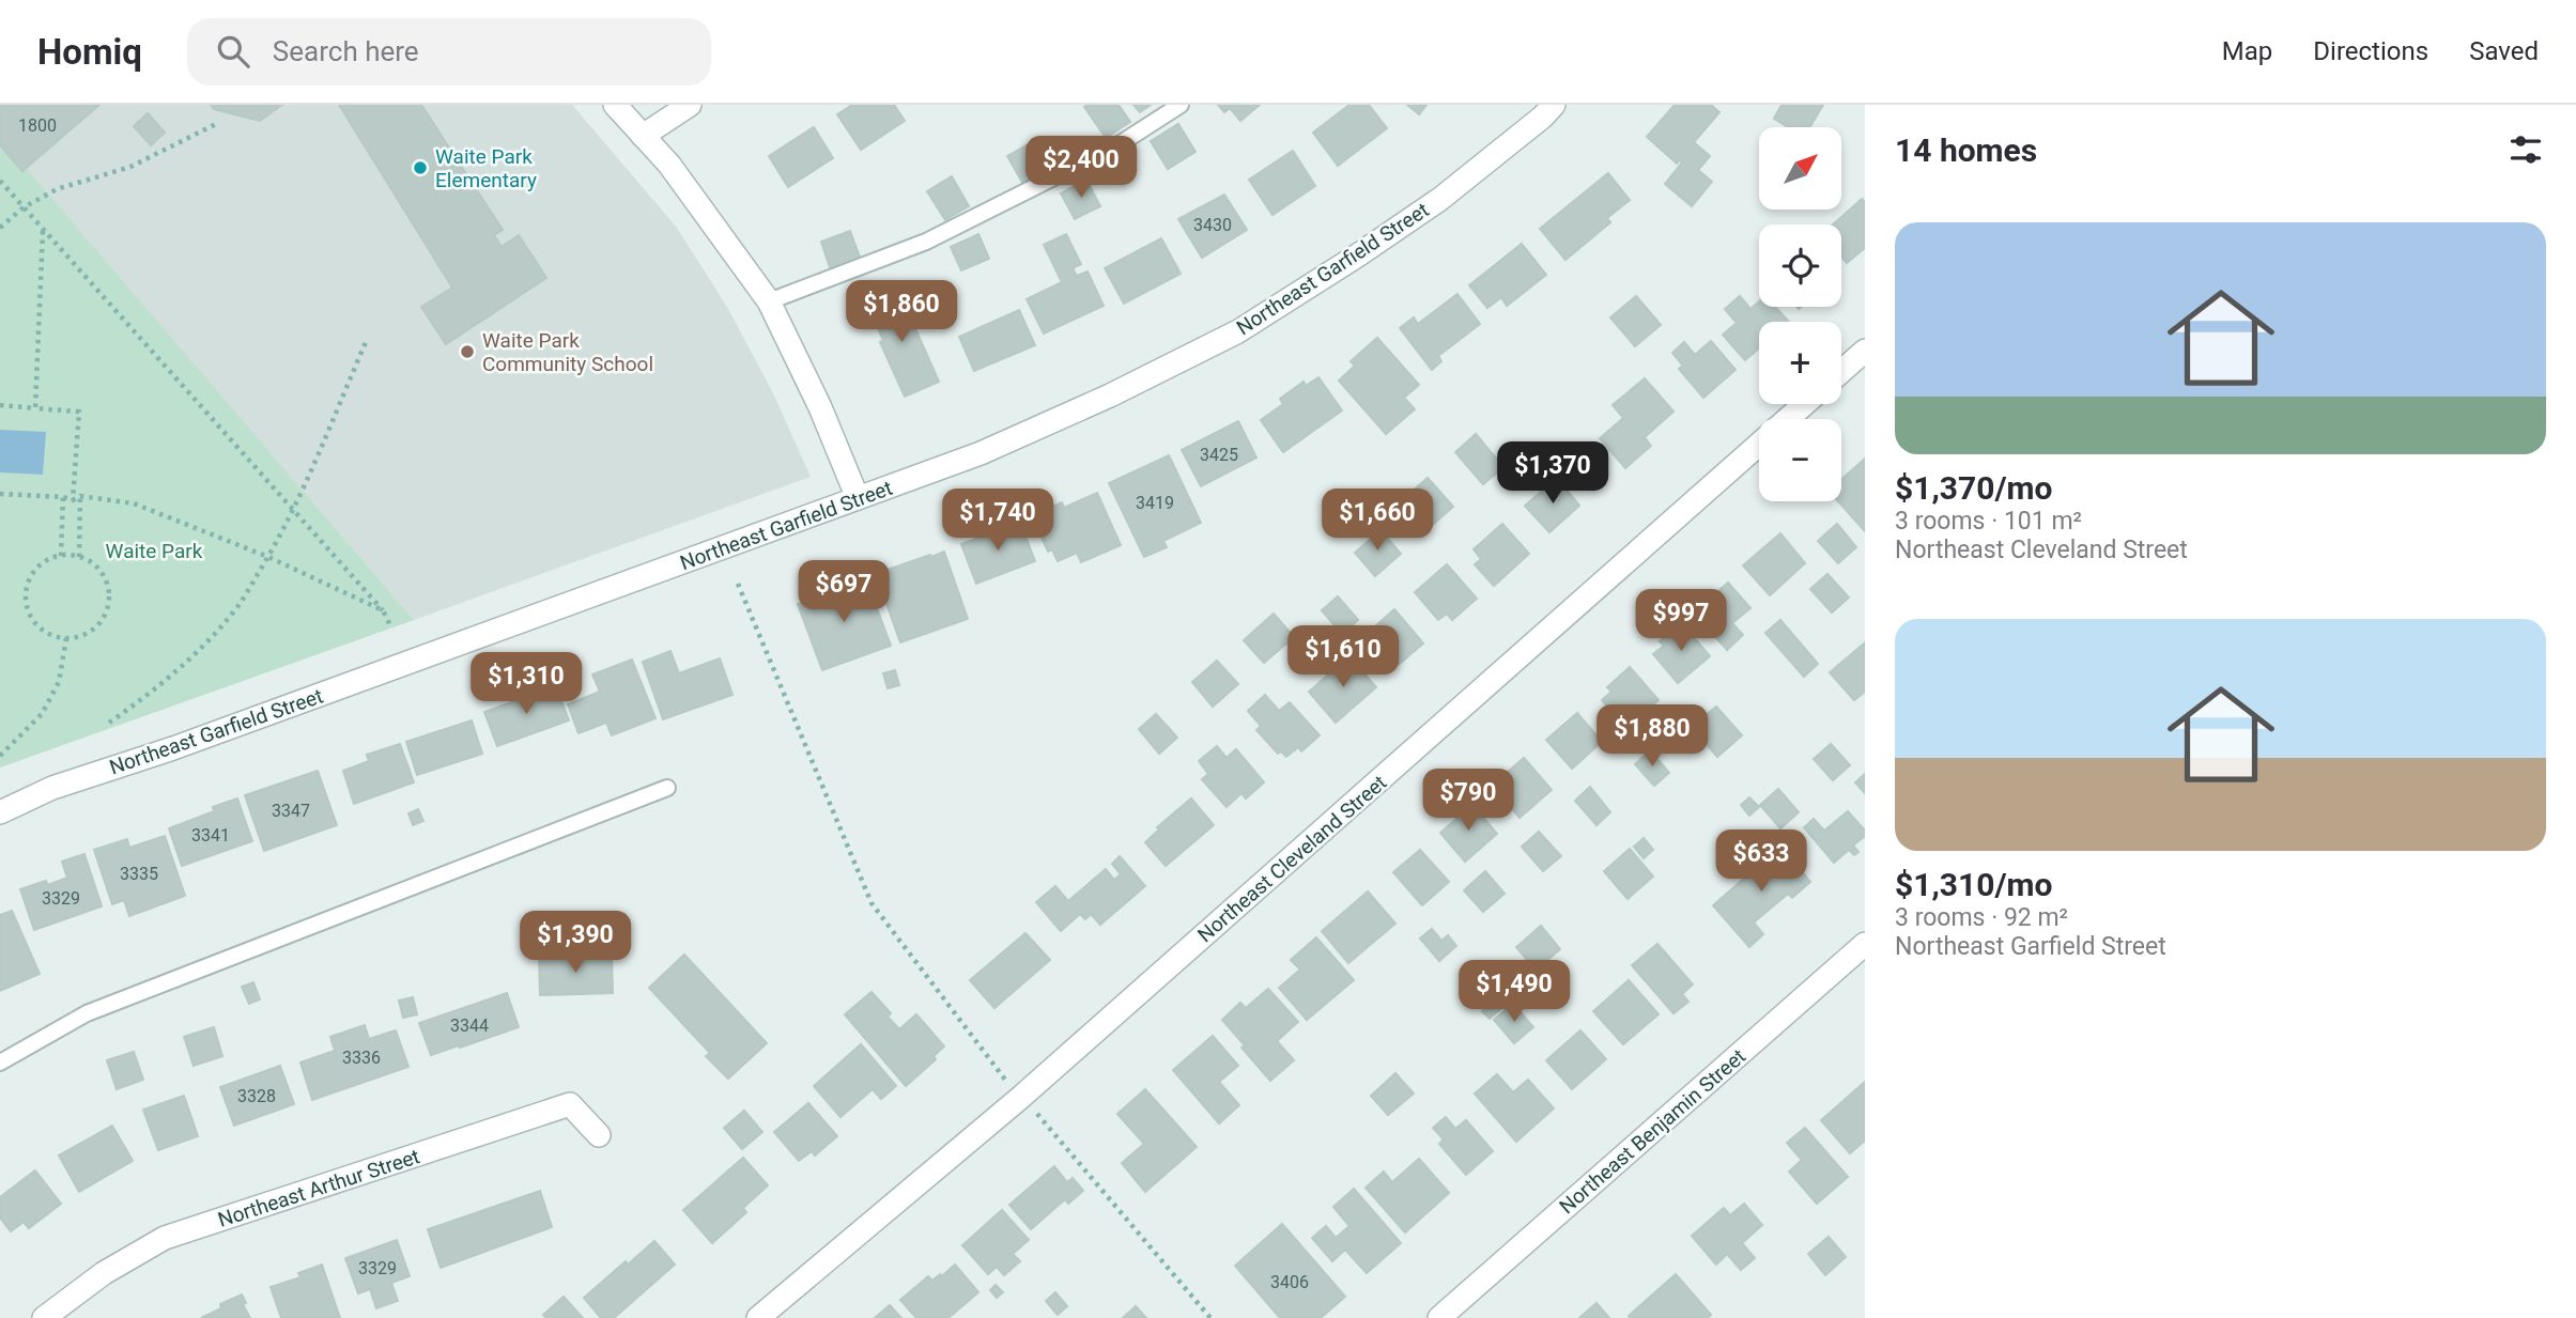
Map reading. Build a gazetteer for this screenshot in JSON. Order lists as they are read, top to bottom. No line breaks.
{"streets":{"street":["Northeast Garfield Street","Northeast Cleveland Street","Northeast Benjamin Street","Northeast Arthur Street"]},"parks":["Waite Park"],"places":["Waite Park Elementary","Waite Park Community School"],"house_numbers":["1800","3430","3425","3419","3347","3341","3335","3329","3344","3336","3328","3329","3406"],"north":"top right","page":{"header":"Homiq","search":"Search here","nav":["Map","Directions","Saved"],"heading":"14 homes","map_buttons":["+","−"],"price":["$2,400","$1,860","$1,370","$1,740","$1,660","$697","$997","$1,610","$1,310","$1,880","$790","$633","$1,390","$1,490"],"list":[{"name":"$1,370/mo","note":"3 rooms · 101 m² · Northeast Cleveland Street"},{"name":"$1,310/mo","note":"3 rooms · 92 m² · Northeast Garfield Street"}]}}
